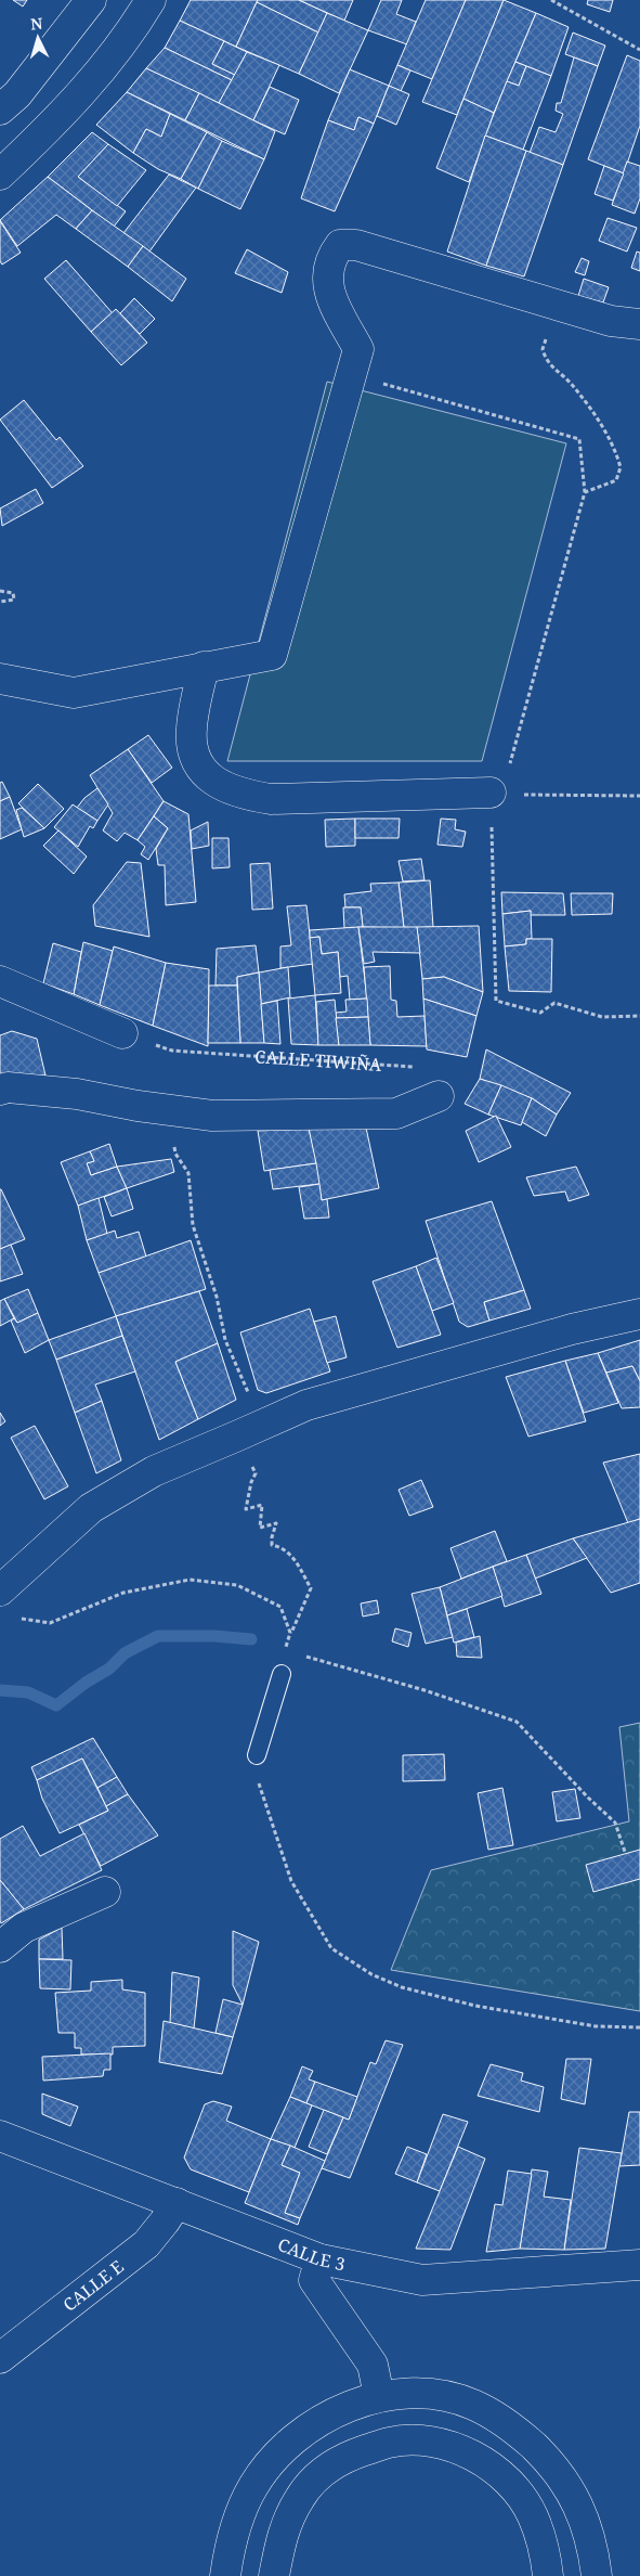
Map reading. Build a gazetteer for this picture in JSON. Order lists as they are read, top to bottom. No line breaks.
{"streets":{"street":["CALLE 3","CALLE E"],"path":["CALLE TIWIÑA"]},"crossings":[["CALLE 3","CALLE E"]],"north":"top"}
